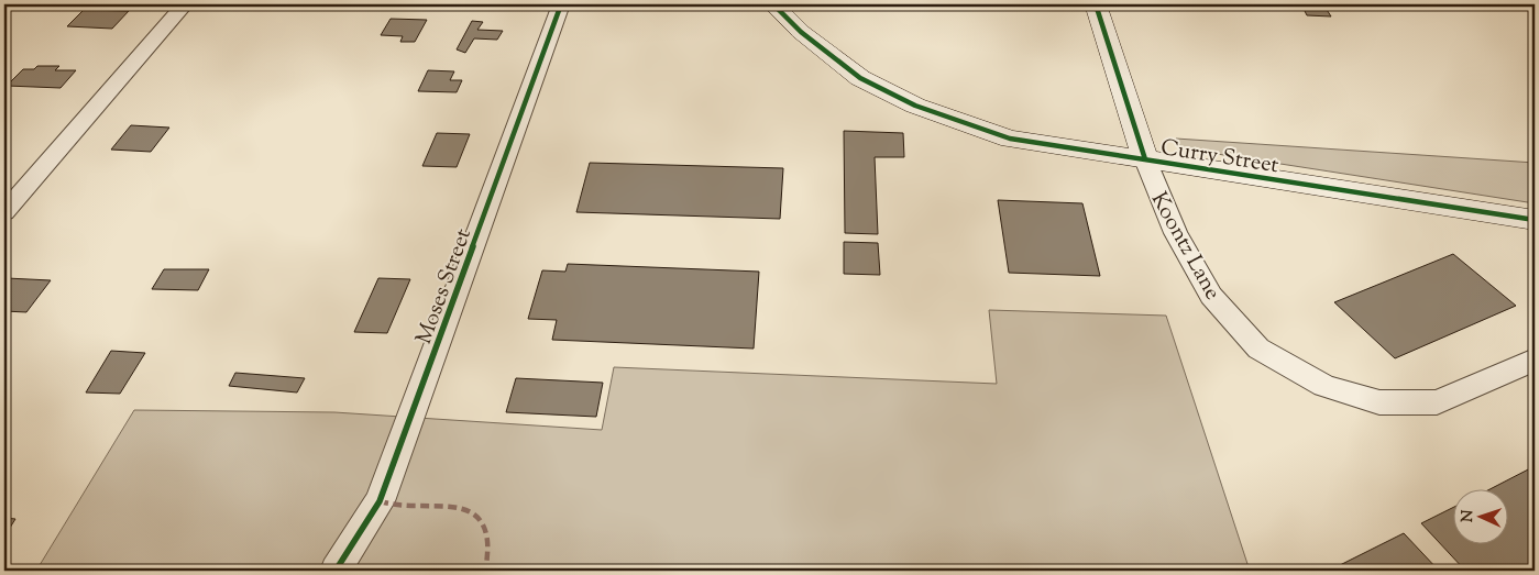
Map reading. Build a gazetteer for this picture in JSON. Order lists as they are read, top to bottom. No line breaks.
{"streets":{"street":["Curry Street","Koontz Lane","Moses Street"]},"crossings":[["Curry Street","Koontz Lane"]],"north":"left"}
